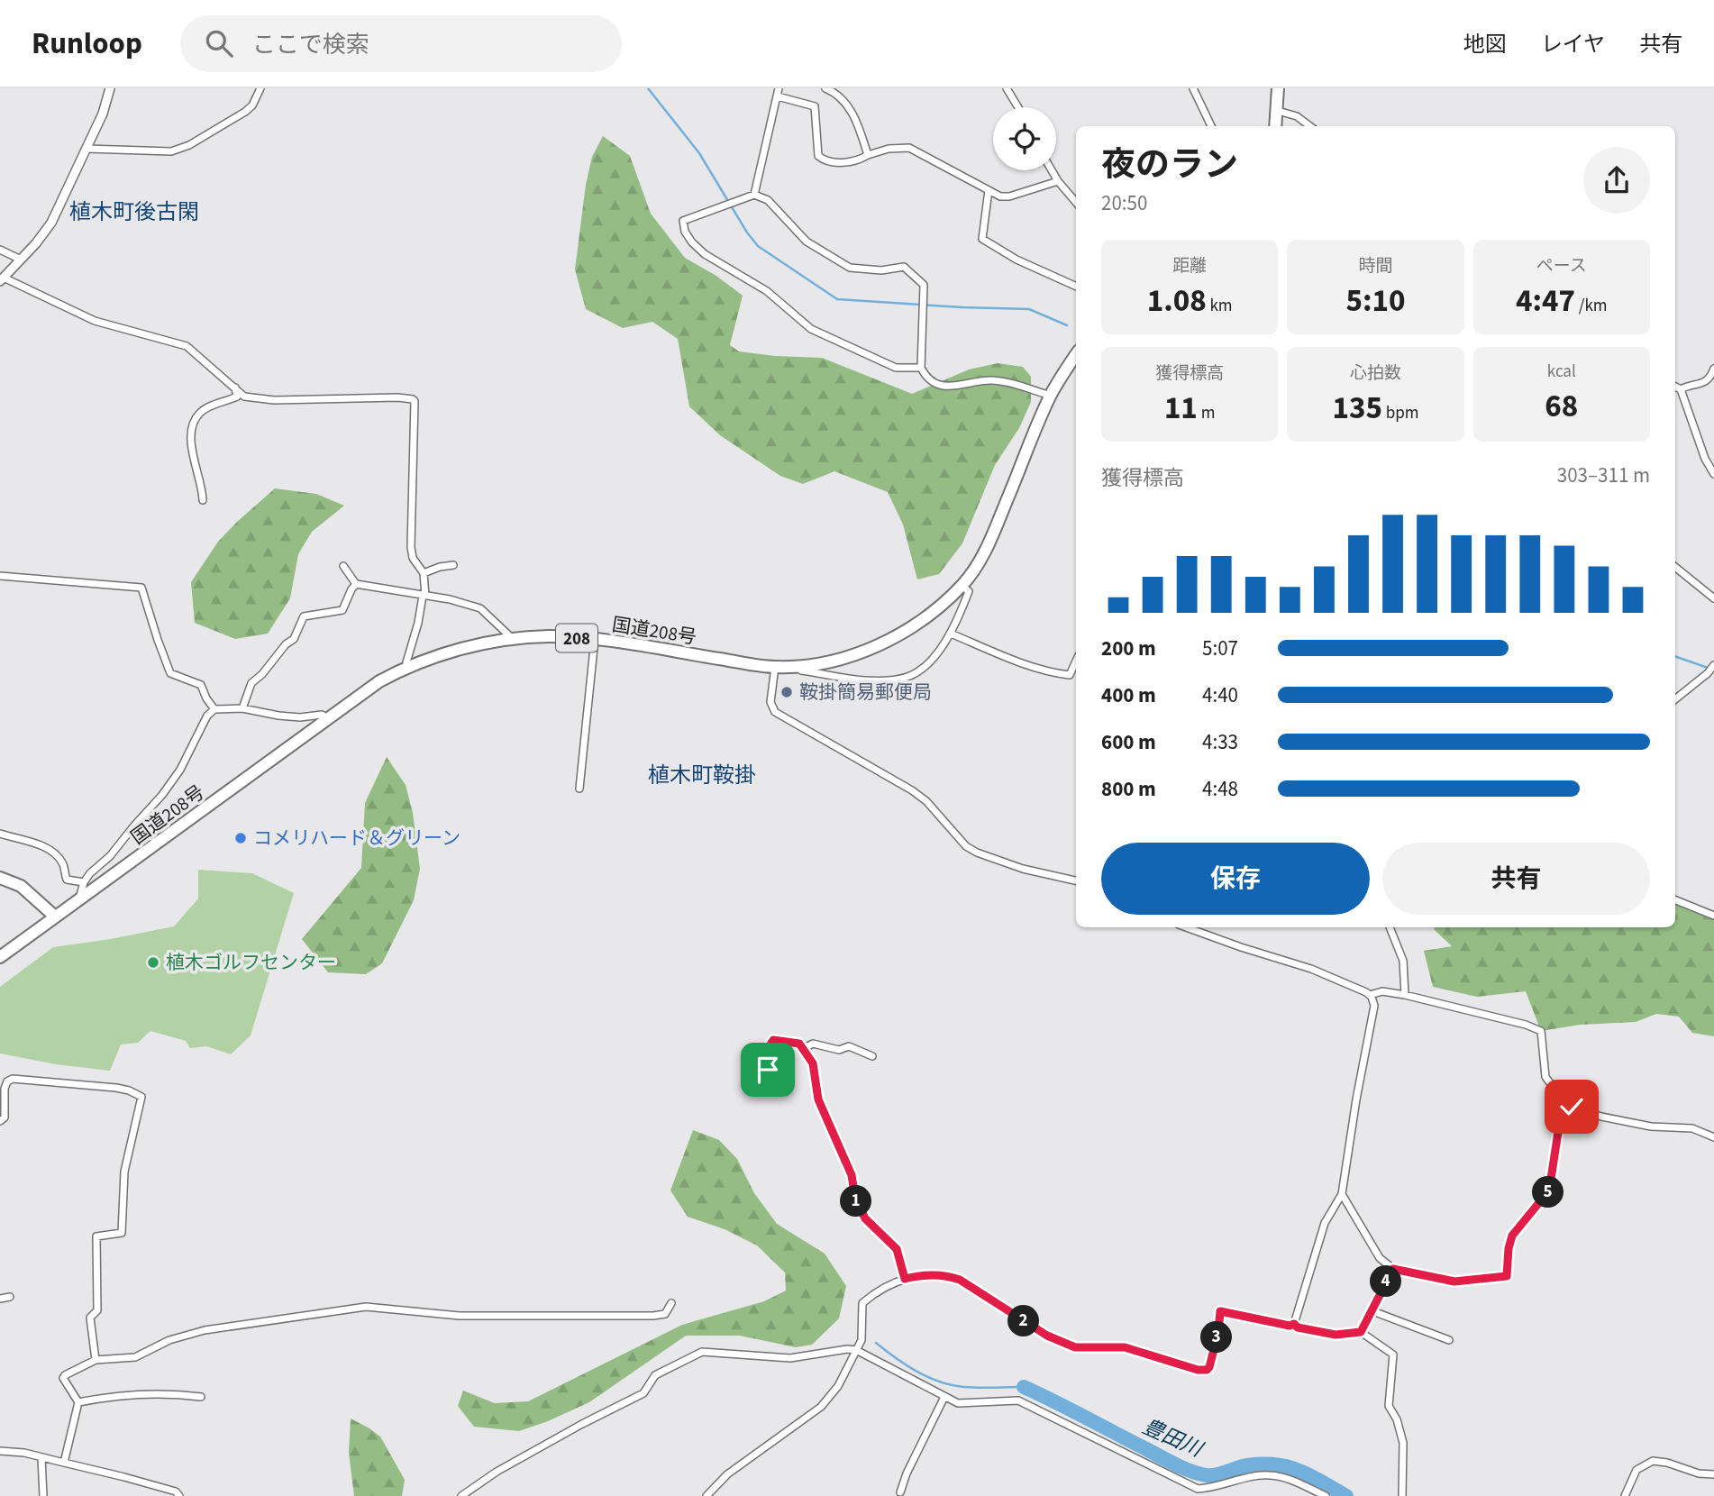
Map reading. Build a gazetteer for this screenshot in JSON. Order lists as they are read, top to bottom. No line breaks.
{"streets":{"highway":["国道208号","208"]},"districts":["植木町後古閑","植木町鞍掛"],"water":["豊田川"],"places":["鞍掛簡易郵便局","コメリハード＆グリーン","植木ゴルフセンター"],"page":{"header":"Runloop","search":"ここで検索","nav":["地図","レイヤ","共有"],"heading":["夜のラン","20:50"],"stats":[["距離","1.08 km"],["時間","5:10"],["ペース","4:47 /km"],["獲得標高","11 m"],["心拍数","135 bpm"],["kcal","68"]],"chart":["獲得標高","303–311 m"],"list":[{"name":"200 m","note":"5:07"},{"name":"400 m","note":"4:40"},{"name":"600 m","note":"4:33"},{"name":"800 m","note":"4:48"}],"buttons":["保存","共有"],"pins":["5","1","4","2","3"]}}
